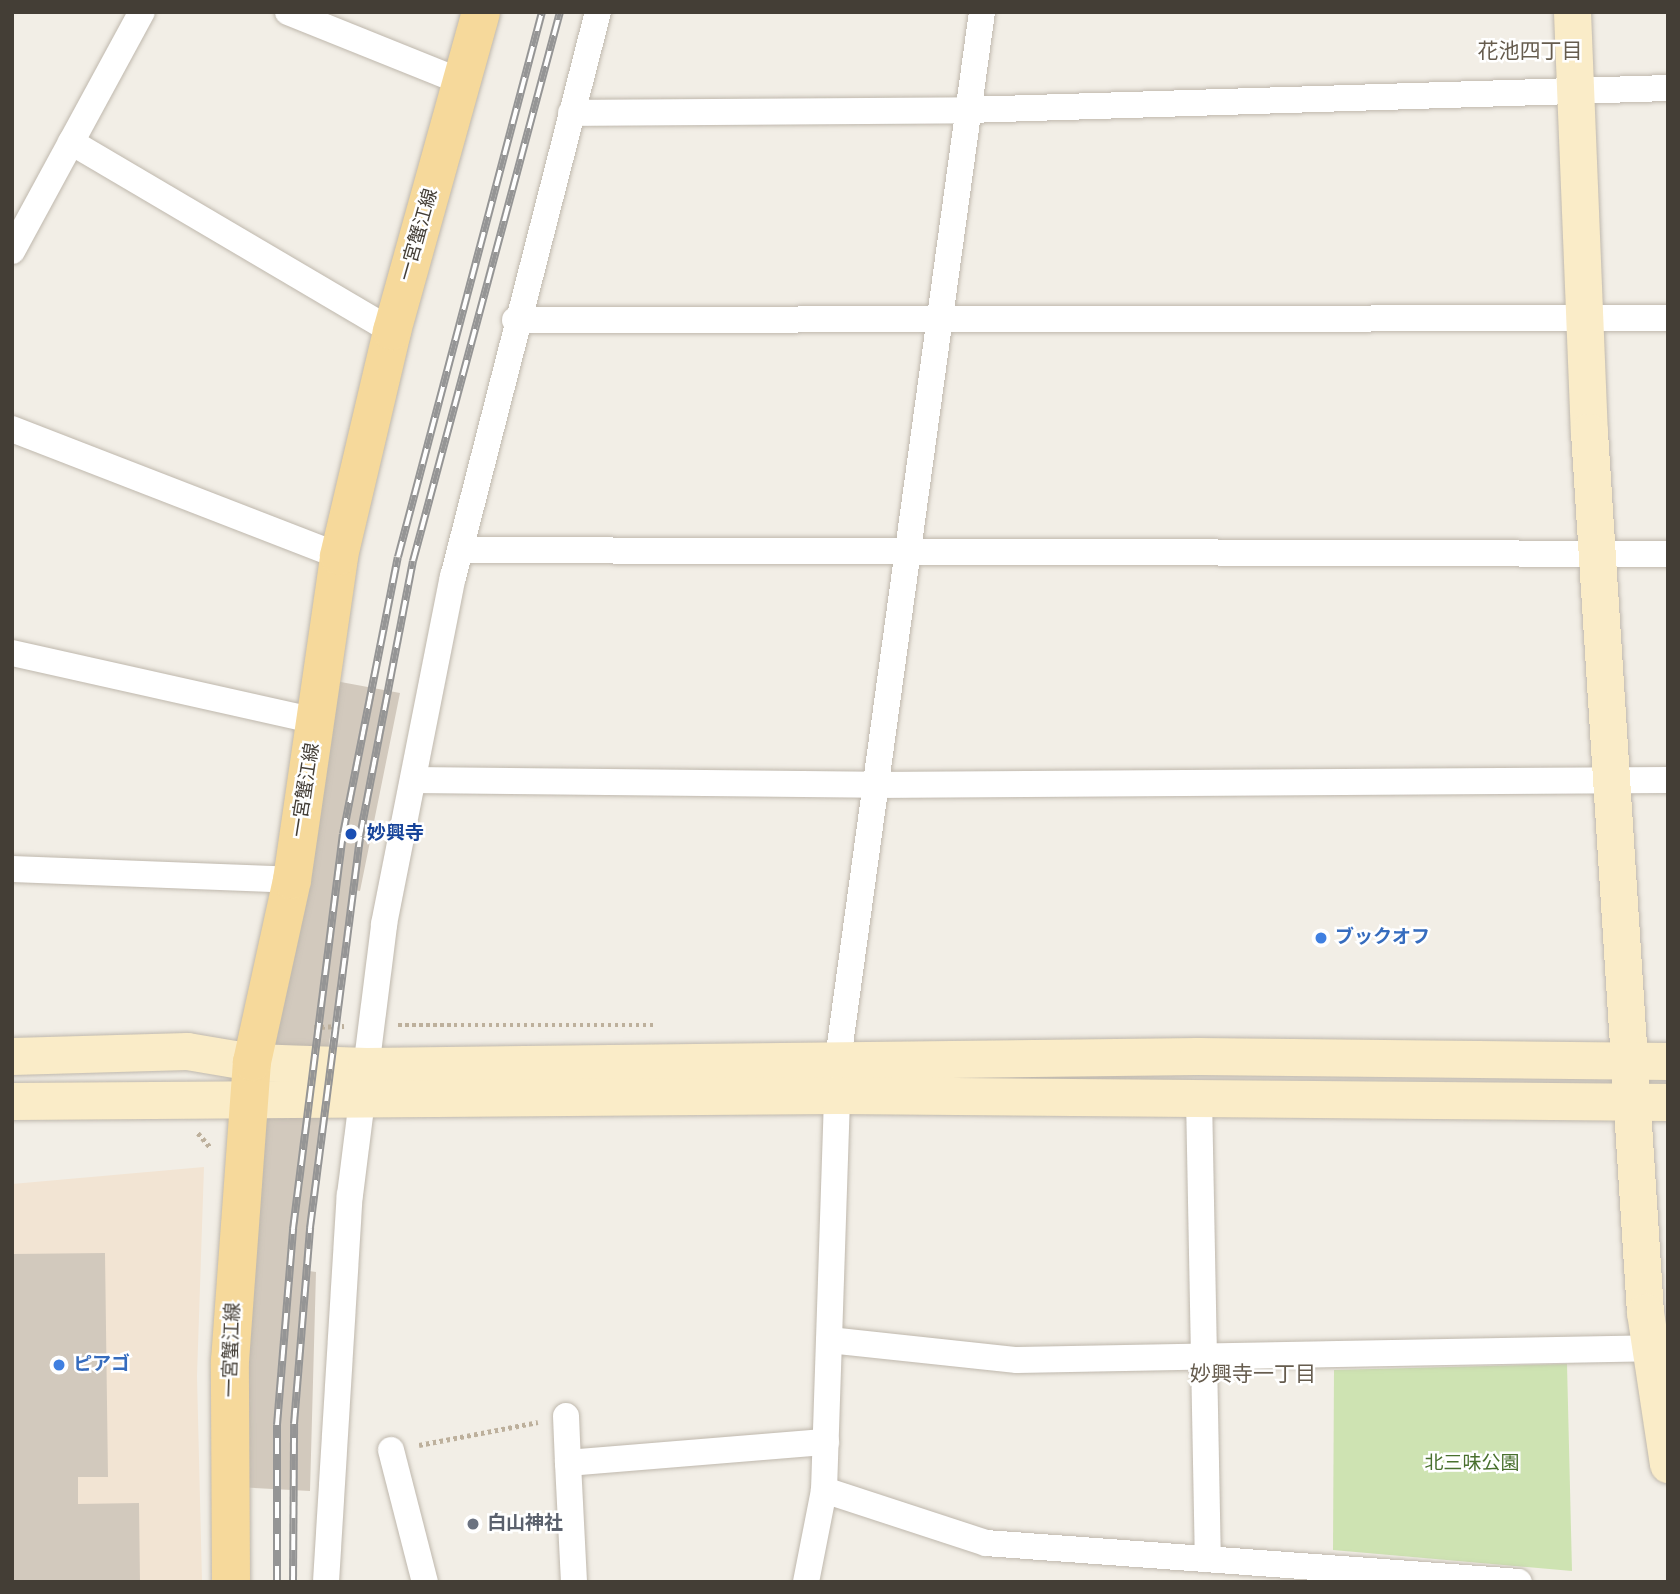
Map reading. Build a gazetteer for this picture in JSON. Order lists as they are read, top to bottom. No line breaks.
{"streets":{"main road":["一宮蟹江線"]},"districts":["花池四丁目","妙興寺一丁目"],"parks":["北三味公園"],"places":["妙興寺","ブックオフ","ピアゴ","白山神社"]}
